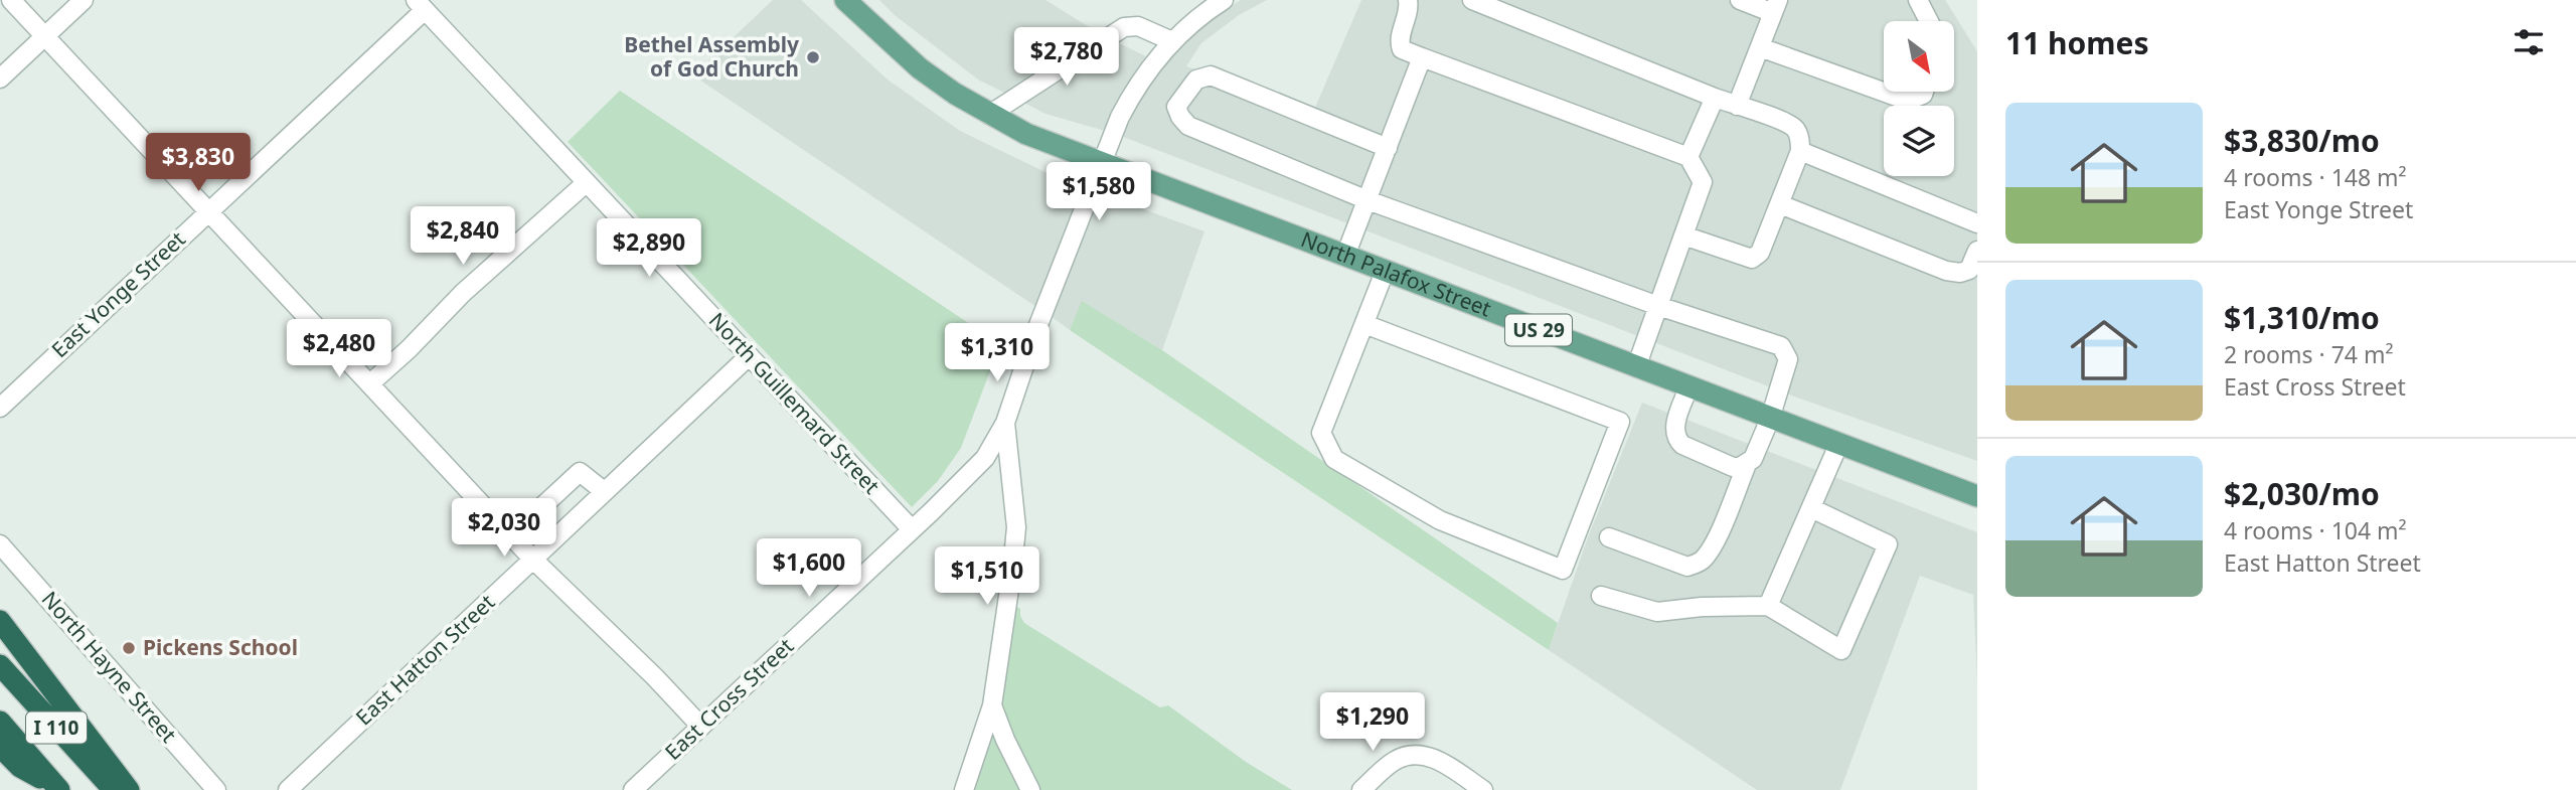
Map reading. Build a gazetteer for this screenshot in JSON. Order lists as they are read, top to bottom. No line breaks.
{"streets":{"highway":["I 110"],"main road":["North Palafox Street","US 29"],"street":["East Yonge Street","North Guillemard Street","East Hatton Street","North Hayne Street","East Cross Street"]},"crossings":[["North Palafox Street","East Cross Street"],["East Yonge Street","North Guillemard Street"],["North Guillemard Street","East Hatton Street"],["North Guillemard Street","East Cross Street"]],"places":["Bethel Assembly of God Church","Pickens School"],"north":"bottom right","page":{"heading":"11 homes","price":["$2,780","$3,830","$1,580","$2,840","$2,890","$2,480","$1,310","$2,030","$1,600","$1,510","$1,290"],"list":[{"name":"$3,830/mo","note":"4 rooms · 148 m² · East Yonge Street"},{"name":"$1,310/mo","note":"2 rooms · 74 m² · East Cross Street"},{"name":"$2,030/mo","note":"4 rooms · 104 m² · East Hatton Street"}]}}
